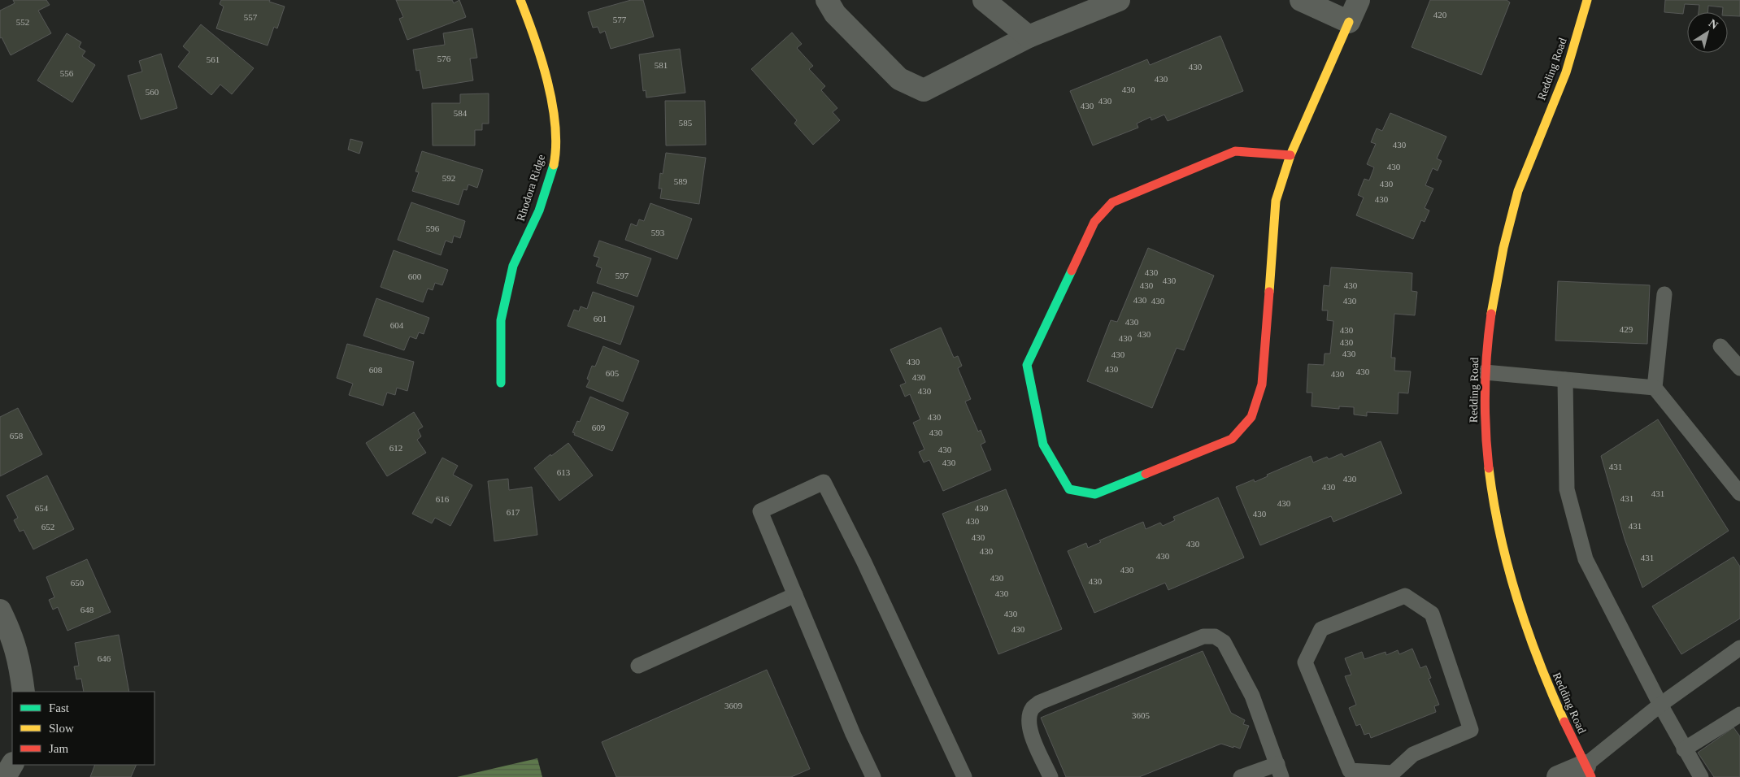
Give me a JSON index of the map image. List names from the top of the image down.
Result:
{
  "streets": {
    "street": ["Redding Road", "Rhodora Ridge"]
  },
  "house_numbers": [
    "420",
    "557",
    "577",
    "552",
    "576",
    "561",
    "581",
    "430",
    "556",
    "430",
    "430",
    "560",
    "430",
    "430",
    "584",
    "585",
    "430",
    "430",
    "592",
    "589",
    "430",
    "430",
    "596",
    "593",
    "430",
    "597",
    "600",
    "430",
    "430",
    "430",
    "430",
    "430",
    "430",
    "601",
    "430",
    "604",
    "429",
    "430",
    "430",
    "430",
    "430",
    "430",
    "430",
    "430",
    "430",
    "608",
    "430",
    "605",
    "430",
    "430",
    "430",
    "430",
    "609",
    "430",
    "658",
    "612",
    "430",
    "430",
    "431",
    "613",
    "430",
    "430",
    "431",
    "431",
    "616",
    "430",
    "654",
    "430",
    "617",
    "430",
    "430",
    "431",
    "652",
    "430",
    "430",
    "430",
    "430",
    "431",
    "430",
    "430",
    "430",
    "650",
    "430",
    "648",
    "430",
    "430",
    "646",
    "3609",
    "3605"
  ],
  "legend": ["Fast", "Slow", "Jam"],
  "north": "top right"
}
